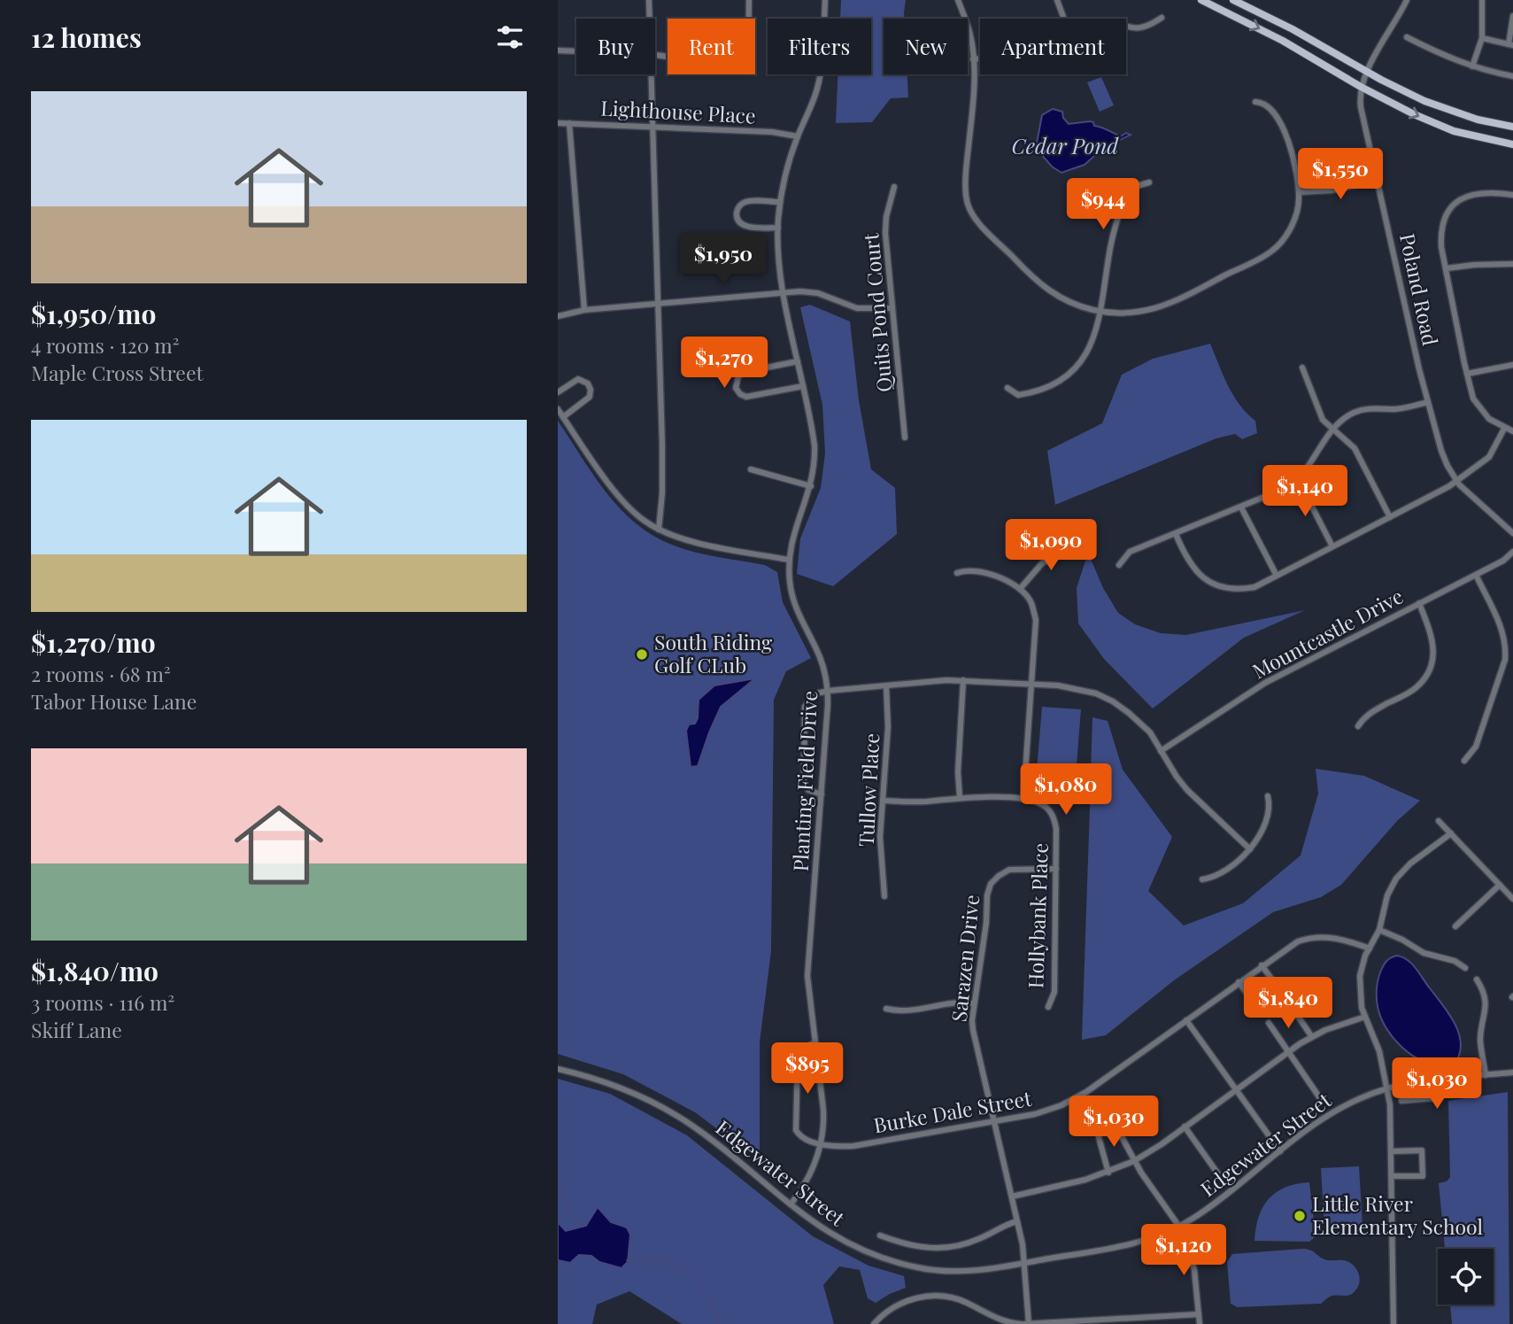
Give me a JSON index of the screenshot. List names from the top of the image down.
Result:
{
  "streets": {
    "street": [
      "Lighthouse Place",
      "Poland Road",
      "Quits Pond Court",
      "Mountcastle Drive",
      "Planting Field Drive",
      "Tullow Place",
      "Hollybank Place",
      "Sarazen Drive",
      "Burke Dale Street",
      "Edgewater Street"
    ]
  },
  "crossings": [
    ["Lighthouse Place", "Planting Field Drive"],
    ["Planting Field Drive", "Burke Dale Street"],
    ["Planting Field Drive", "Edgewater Street"],
    ["Tullow Place", "Hollybank Place"],
    ["Hollybank Place", "Sarazen Drive"],
    ["Sarazen Drive", "Burke Dale Street"],
    ["Sarazen Drive", "Edgewater Street"]
  ],
  "water": ["Cedar Pond"],
  "places": ["South Riding Golf CLub", "Little River Elementary School"],
  "page": {
    "heading": "12 homes",
    "chip": [
      "Buy",
      "Rent",
      "Filters",
      "New",
      "Apartment"
    ],
    "list": [
      {
        "name": "$1,950/mo",
        "note": "4 rooms · 120 m² · Maple Cross Street"
      },
      {
        "name": "$1,270/mo",
        "note": "2 rooms · 68 m² · Tabor House Lane"
      },
      {
        "name": "$1,840/mo",
        "note": "3 rooms · 116 m² · Skiff Lane"
      }
    ],
    "price": [
      "$1,550",
      "$944",
      "$1,950",
      "$1,270",
      "$1,140",
      "$1,090",
      "$1,080",
      "$1,840",
      "$895",
      "$1,030",
      "$1,030",
      "$1,120"
    ]
  }
}
